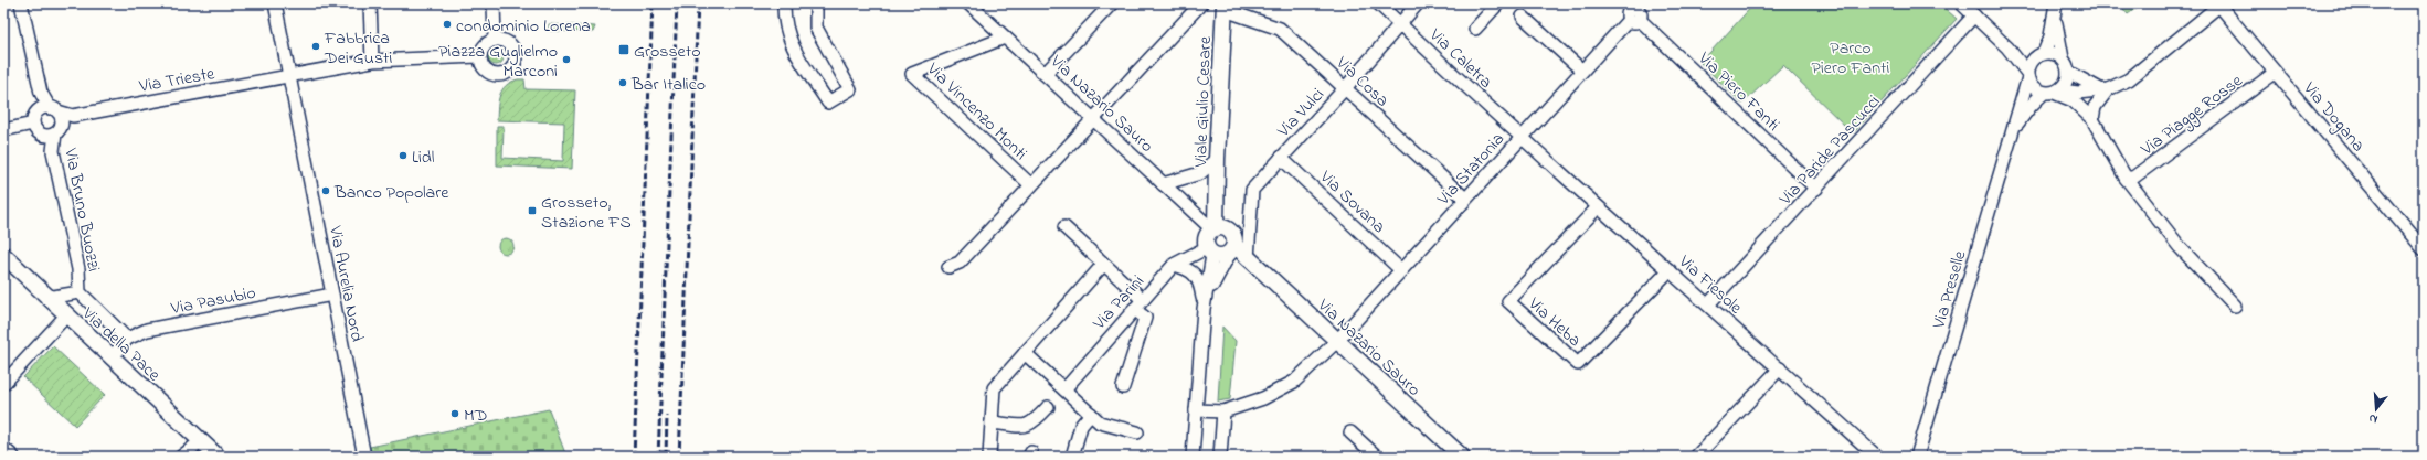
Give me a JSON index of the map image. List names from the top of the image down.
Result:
{
  "streets": {
    "main road": ["Viale Giulio Cesare", "Via Nazario Sauro", "Via della Pace"],
    "street": [
      "Via Caletra",
      "Via Trieste",
      "Via Cosa",
      "Via Piero Fanti",
      "Via Vincenzo Monti",
      "Via Vulci",
      "Via Piagge Rosse",
      "Via Dogana",
      "Via Paride Pascucci",
      "Via Statonia",
      "Via Sovana",
      "Via Bruno Buozzi",
      "Via Aurelia Nord",
      "Via Fiesole",
      "Via Preselle",
      "Via Pasubio",
      "Via Parini",
      "Via Heba"
    ]
  },
  "crossings": [
    ["Via Caletra", "Via Vulci"],
    ["Via Caletra", "Via Statonia"],
    ["Via Caletra", "Via Fiesole"],
    ["Via Trieste", "Via Bruno Buozzi"],
    ["Via Trieste", "Via Aurelia Nord"],
    ["Via Cosa", "Viale Giulio Cesare"],
    ["Via Cosa", "Via Vulci"],
    ["Via Cosa", "Via Statonia"],
    ["Via Piero Fanti", "Via Paride Pascucci"],
    ["Via Piero Fanti", "Via Statonia"],
    ["Viale Giulio Cesare", "Via Nazario Sauro"],
    ["Viale Giulio Cesare", "Via Parini"],
    ["Via Nazario Sauro", "Via Vincenzo Monti"],
    ["Via Nazario Sauro", "Via Vulci"],
    ["Via Nazario Sauro", "Via Statonia"],
    ["Via Nazario Sauro", "Via Parini"],
    ["Via Vulci", "Via Sovana"],
    ["Via Piagge Rosse", "Via Dogana"],
    ["Via Paride Pascucci", "Via Fiesole"],
    ["Via Statonia", "Via Sovana"],
    ["Via Statonia", "Via Fiesole"],
    ["Via Bruno Buozzi", "Via Pasubio"],
    ["Via Bruno Buozzi", "Via della Pace"],
    ["Via Aurelia Nord", "Via Pasubio"],
    ["Via Fiesole", "Via Heba"],
    ["Via Pasubio", "Via della Pace"]
  ],
  "parks": ["Parco Piero Fanti"],
  "places": {
    "other": [
      "condominio Lorena",
      "Fabbrica Dei Gusti",
      "Piazza Guglielmo Marconi",
      "Bar Italico",
      "Lidl",
      "Banco Popolare",
      "MD"
    ],
    "transit": ["Grosseto", "Grosseto, Stazione FS"]
  },
  "north": "bottom"
}
